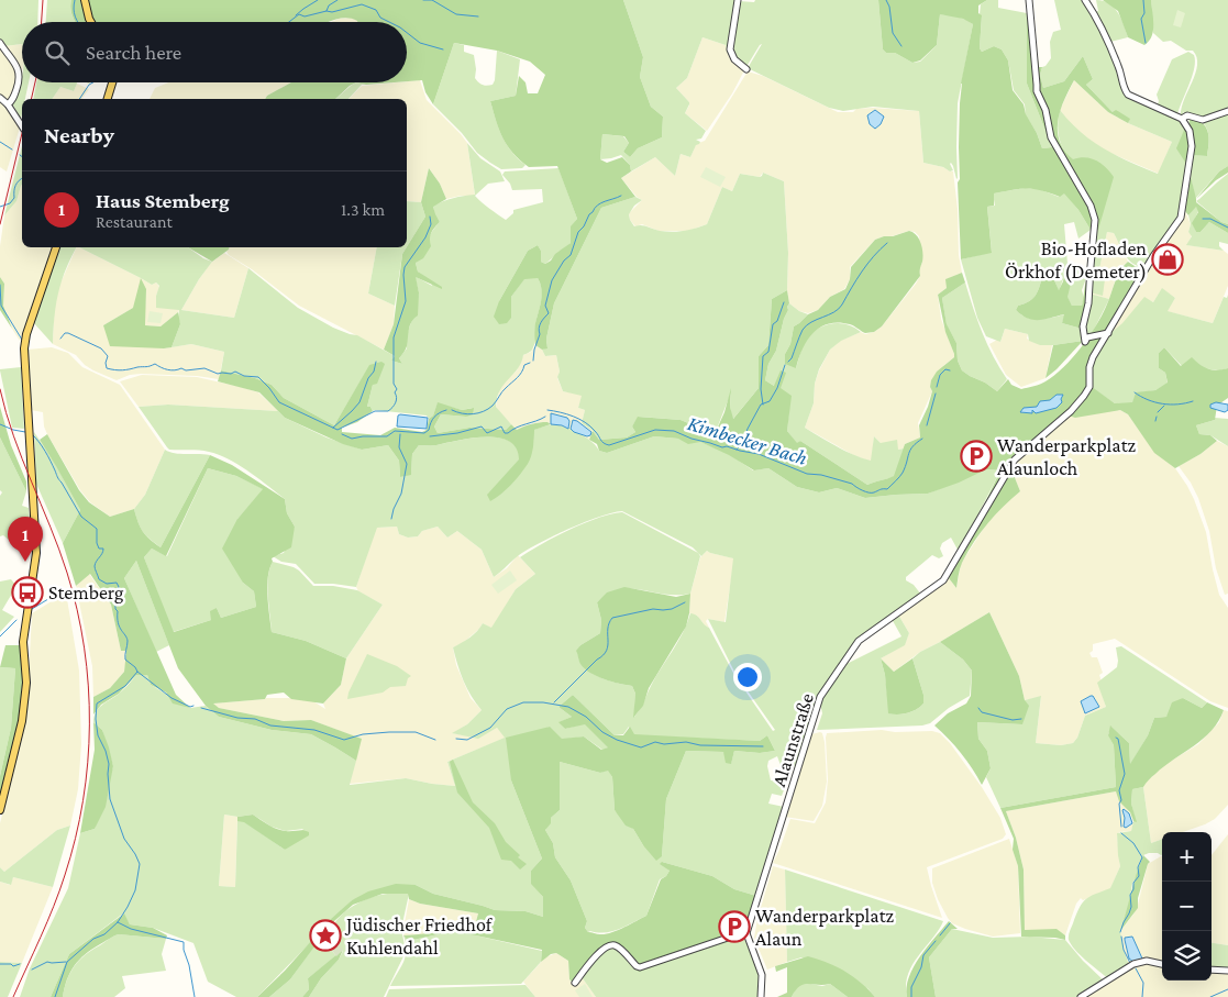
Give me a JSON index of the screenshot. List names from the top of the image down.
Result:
{
  "streets": {
    "street": ["Alaunstraße"]
  },
  "water": ["Kimbecker Bach"],
  "places": {
    "shop": ["Bio-Hofladen Örkhof (Demeter)"],
    "parking": ["Wanderparkplatz Alaunloch", "Wanderparkplatz Alaun"],
    "bus stop": ["Stemberg"],
    "place": ["Jüdischer Friedhof Kuhlendahl"]
  },
  "page": {
    "search": "Search here",
    "heading": "Nearby",
    "list": [
      {
        "mark": "1",
        "name": "Haus Stemberg",
        "note": "Restaurant",
        "value": "1.3 km"
      }
    ],
    "pins": "1",
    "map_buttons": ["+", "−"]
  }
}
